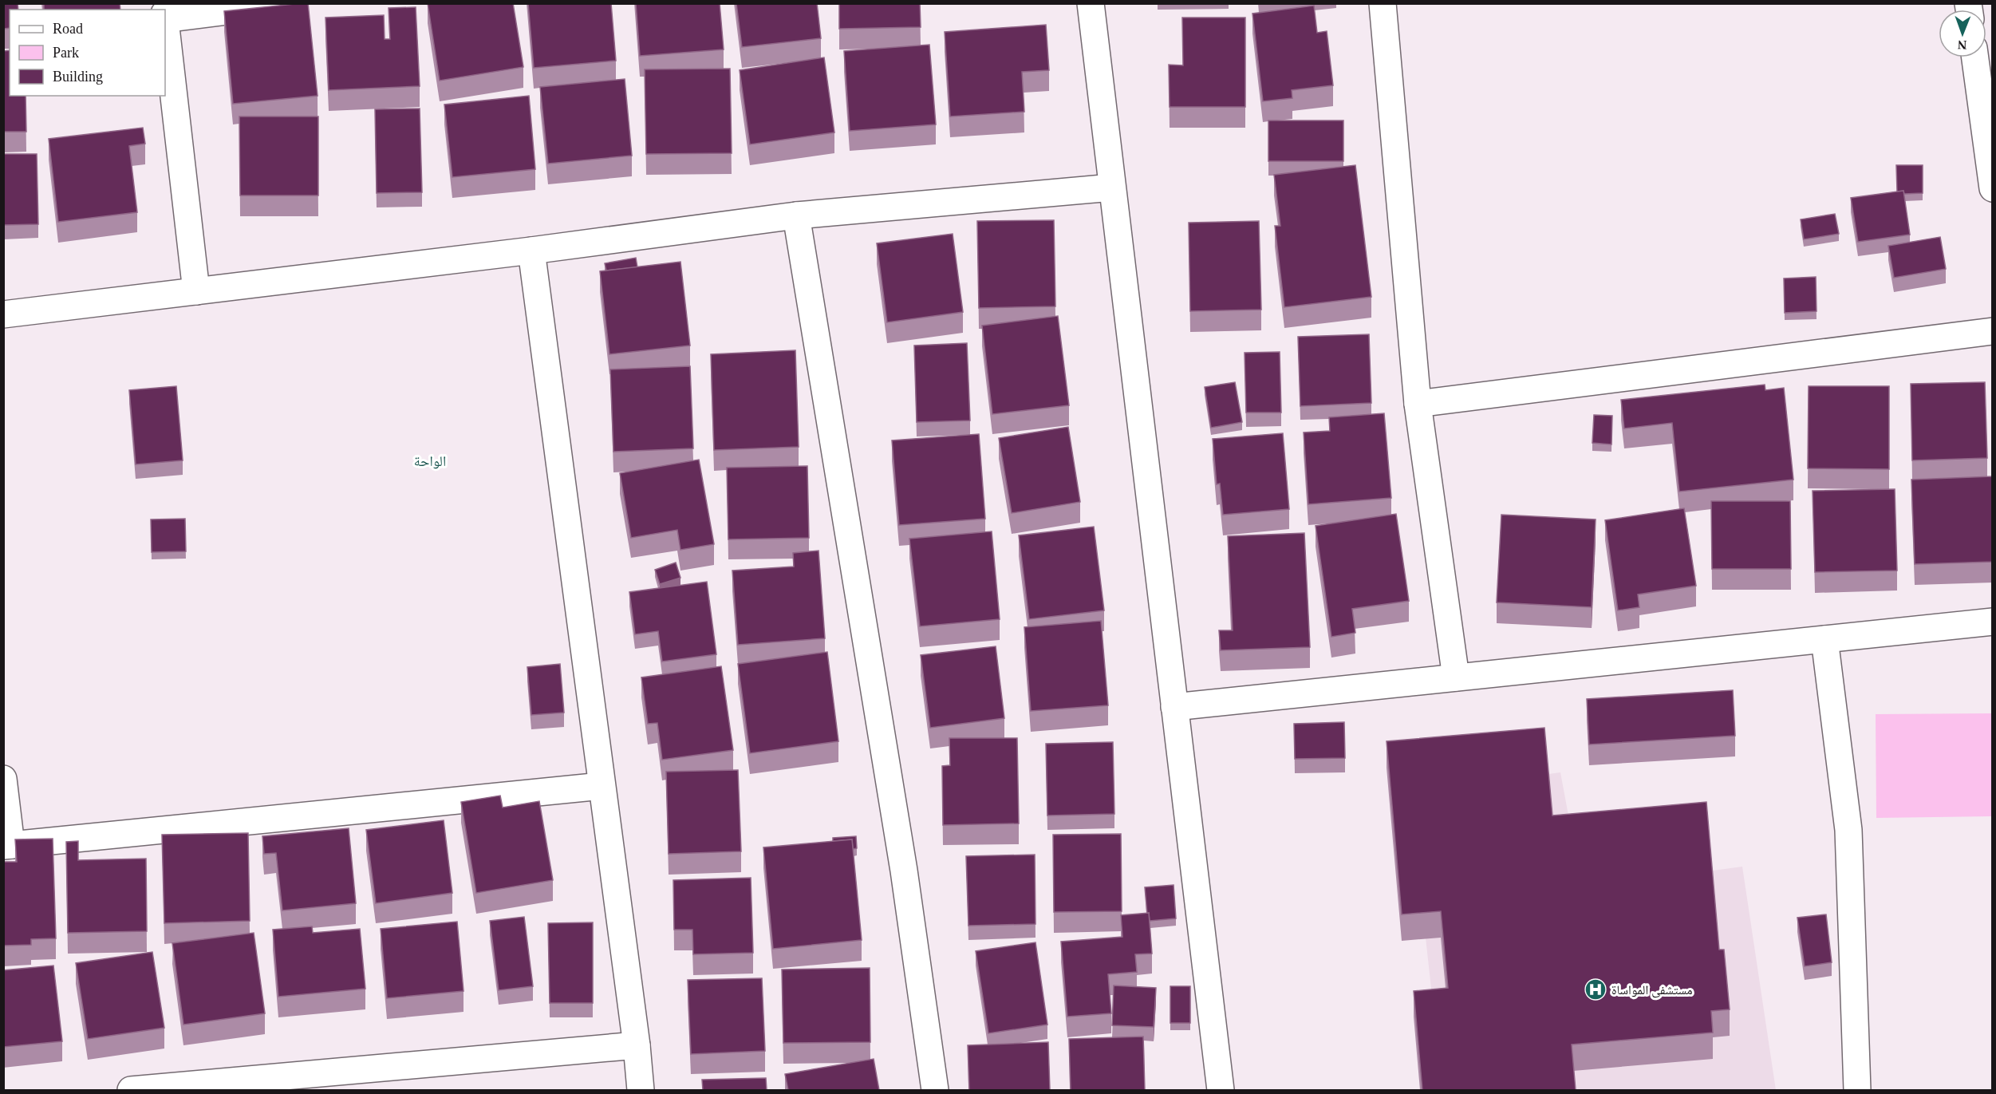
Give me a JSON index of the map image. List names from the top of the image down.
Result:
{
  "districts": ["الواحة"],
  "places": {
    "hospital": ["مستشفى المواساة"]
  },
  "legend": ["Road", "Park", "Building"],
  "north": "bottom"
}
